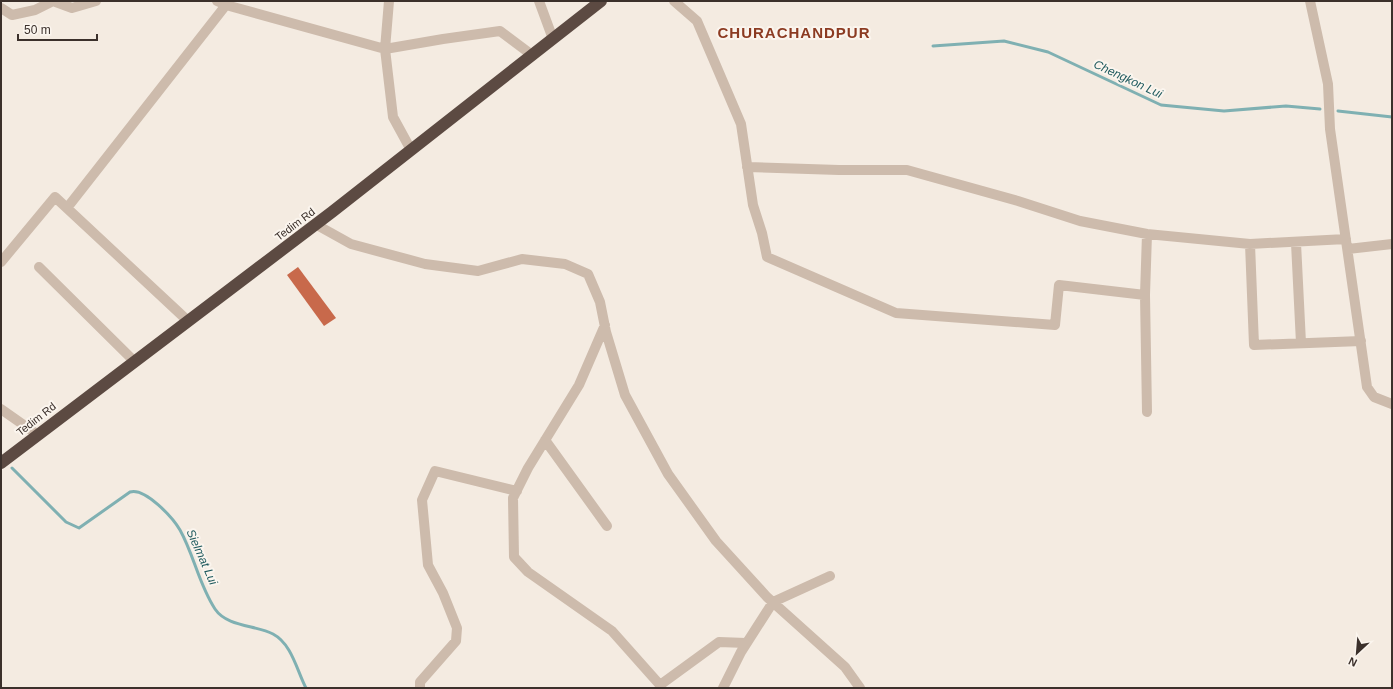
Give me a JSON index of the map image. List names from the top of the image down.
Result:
{
  "streets": {
    "highway": ["Tedim Rd"]
  },
  "districts": ["CHURACHANDPUR"],
  "water": ["Chengkon Lui", "Sielmat Lui"],
  "scale_bar": "50 m",
  "north": "bottom left"
}
